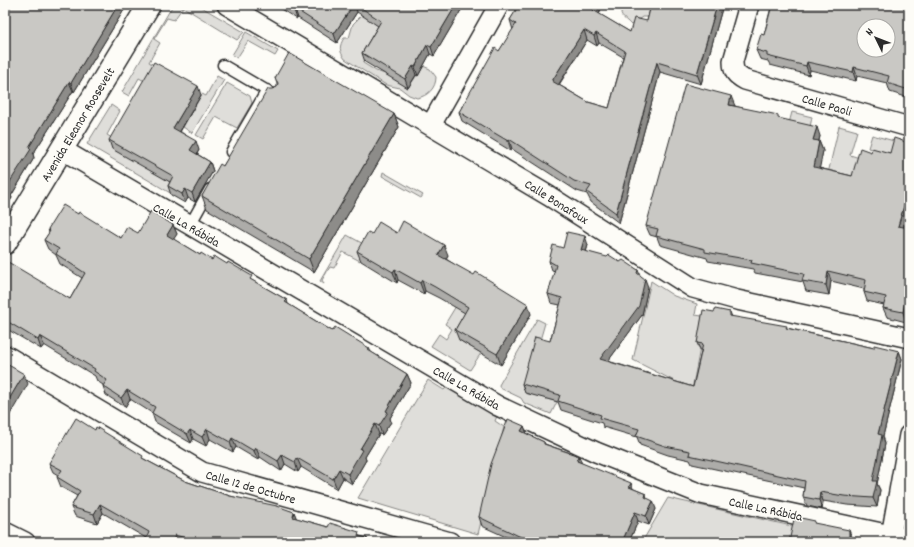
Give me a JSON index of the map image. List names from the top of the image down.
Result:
{
  "streets": {
    "street": [
      "Calle Paoli",
      "Avenida Eleanor Roosevelt",
      "Calle Bonafoux",
      "Calle La Rábida",
      "Calle 12 de Octubre"
    ]
  },
  "crossings": [
    ["Avenida Eleanor Roosevelt", "Calle La Rábida"]
  ],
  "north": "top left"
}
